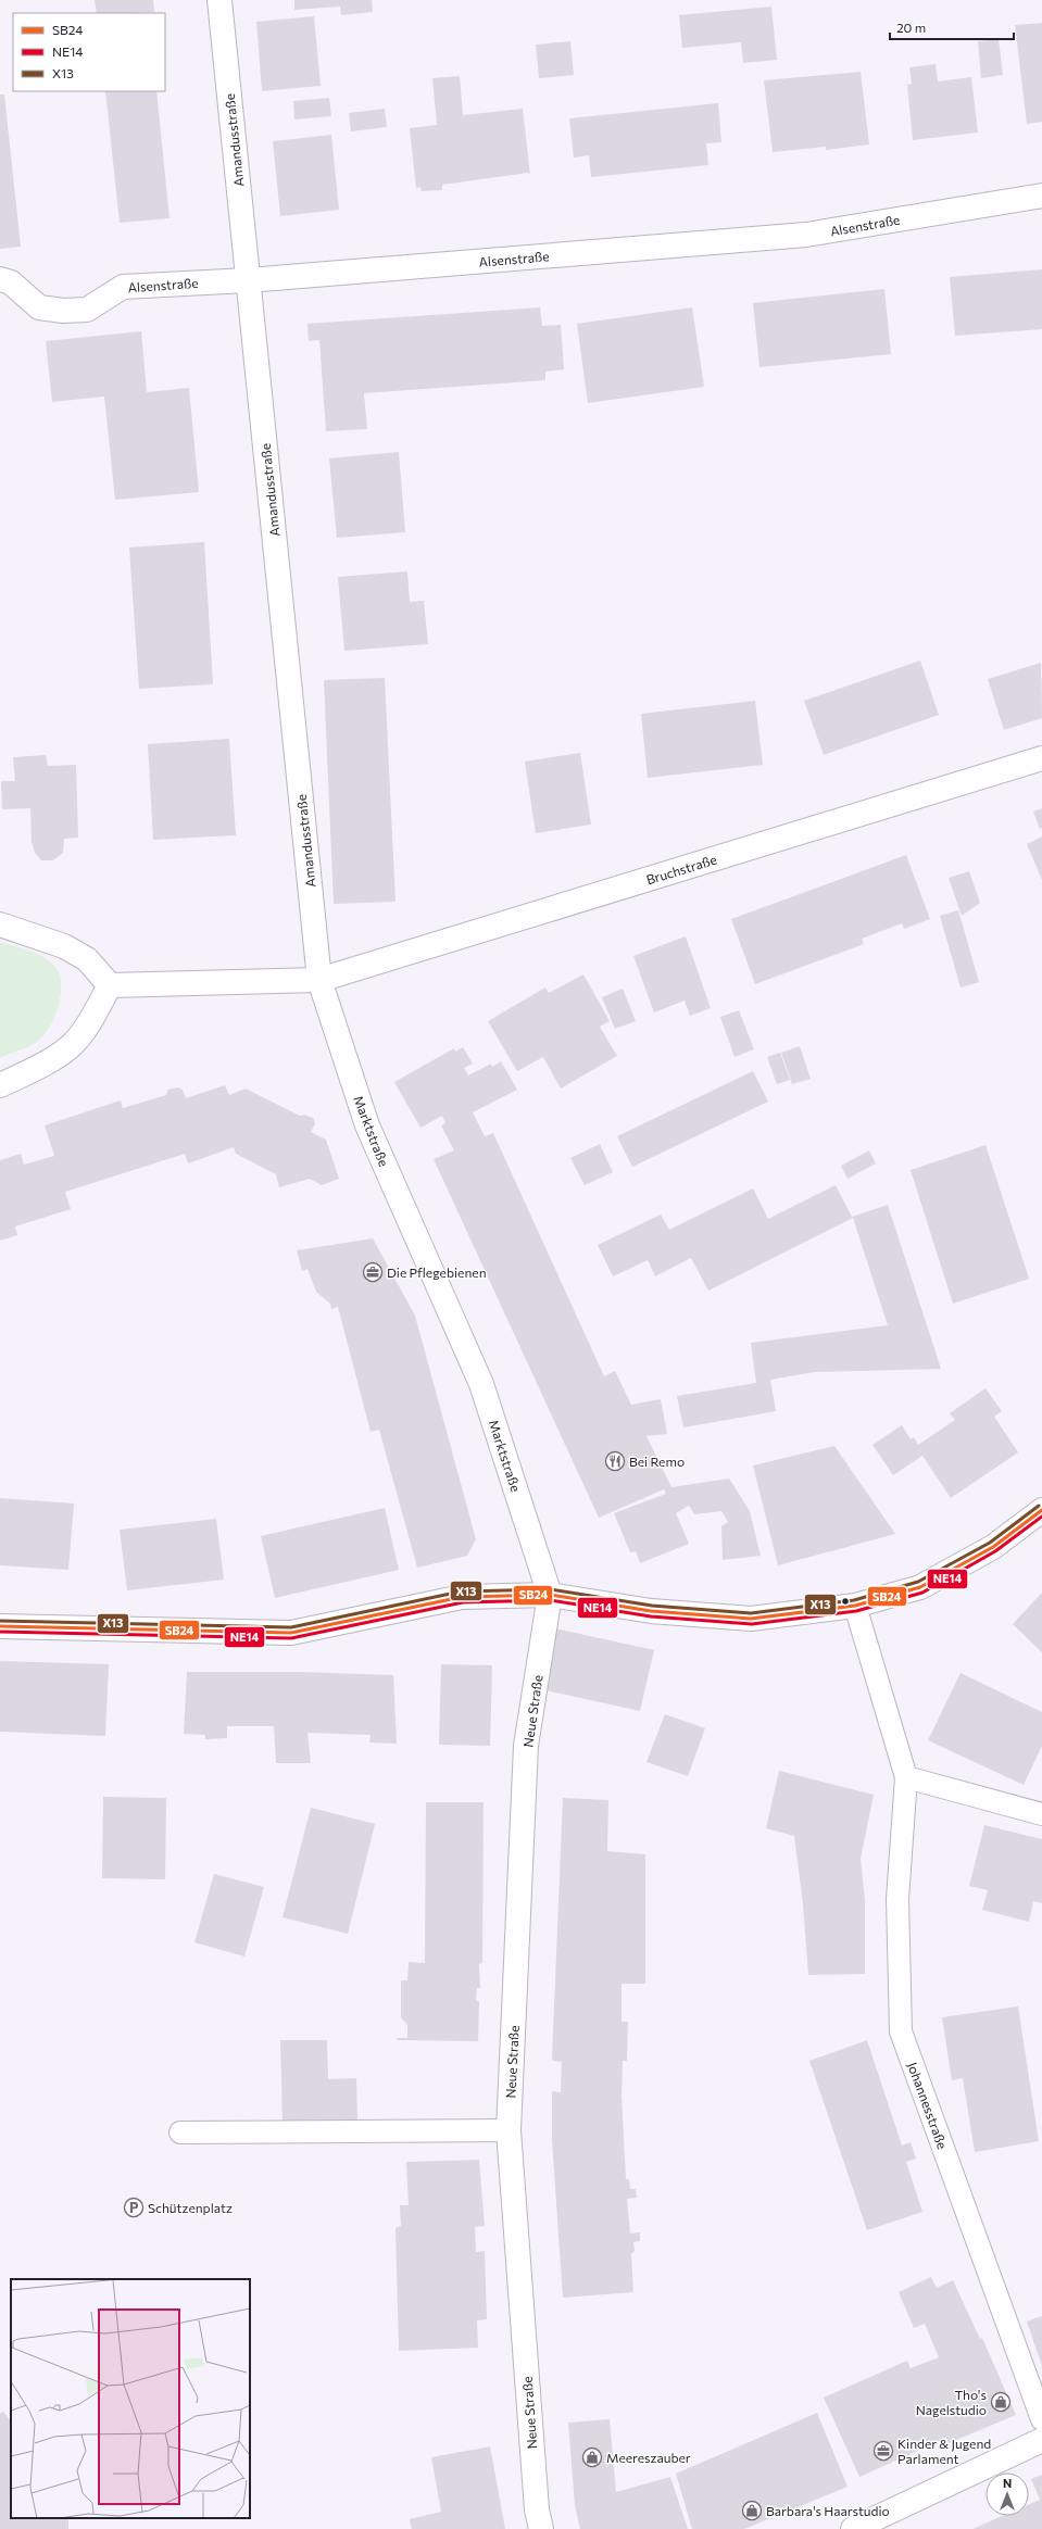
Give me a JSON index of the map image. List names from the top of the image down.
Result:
{
  "streets": {
    "street": [
      "Amandusstraße",
      "Alsenstraße",
      "Bruchstraße",
      "Marktstraße",
      "Neue Straße"
    ],
    "lane": ["Johannesstraße"]
  },
  "crossings": [
    ["Amandusstraße", "Alsenstraße"],
    ["Amandusstraße", "Bruchstraße"],
    ["Amandusstraße", "Marktstraße"],
    ["Bruchstraße", "Marktstraße"],
    ["Marktstraße", "Neue Straße"]
  ],
  "places": {
    "office": ["Die Pflegebienen", "Kinder & Jugend Parlament"],
    "restaurant": ["Bei Remo"],
    "parking": ["Schützenplatz"],
    "shop": ["Tho's Nagelstudio", "Meereszauber", "Barbara's Haarstudio"]
  },
  "lines": ["transit line X13", "transit line SB24", "transit line NE14"],
  "legend": ["SB24", "NE14", "X13"],
  "scale_bar": "20 m",
  "north": "top"
}
